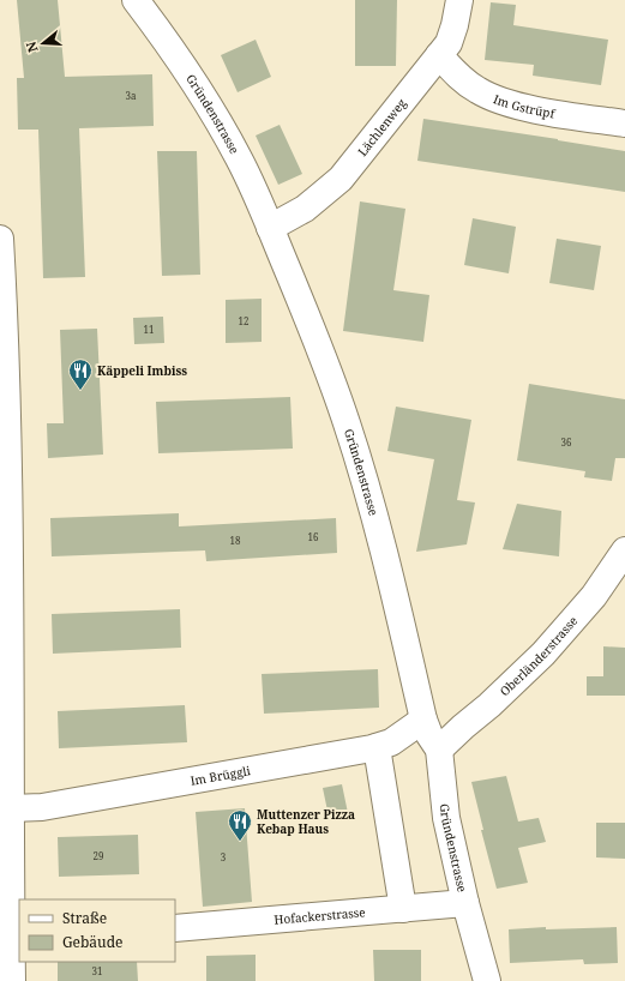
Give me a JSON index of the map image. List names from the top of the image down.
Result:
{
  "streets": {
    "street": [
      "Im Gstrüpf",
      "Gründenstrasse",
      "Lächlenweg",
      "Oberländerstrasse",
      "Im Brüggli",
      "Hofackerstrasse"
    ]
  },
  "crossings": [
    ["Im Gstrüpf", "Lächlenweg"],
    ["Gründenstrasse", "Lächlenweg"],
    ["Gründenstrasse", "Oberländerstrasse"],
    ["Gründenstrasse", "Im Brüggli"],
    ["Gründenstrasse", "Hofackerstrasse"]
  ],
  "places": {
    "restaurant": ["Käppeli Imbiss", "Muttenzer Pizza Kebap Haus"]
  },
  "house_numbers": [
    "3a",
    "12",
    "11",
    "36",
    "16",
    "18",
    "29",
    "3",
    "31"
  ],
  "legend": ["Straße", "Gebäude"],
  "north": "left"
}
